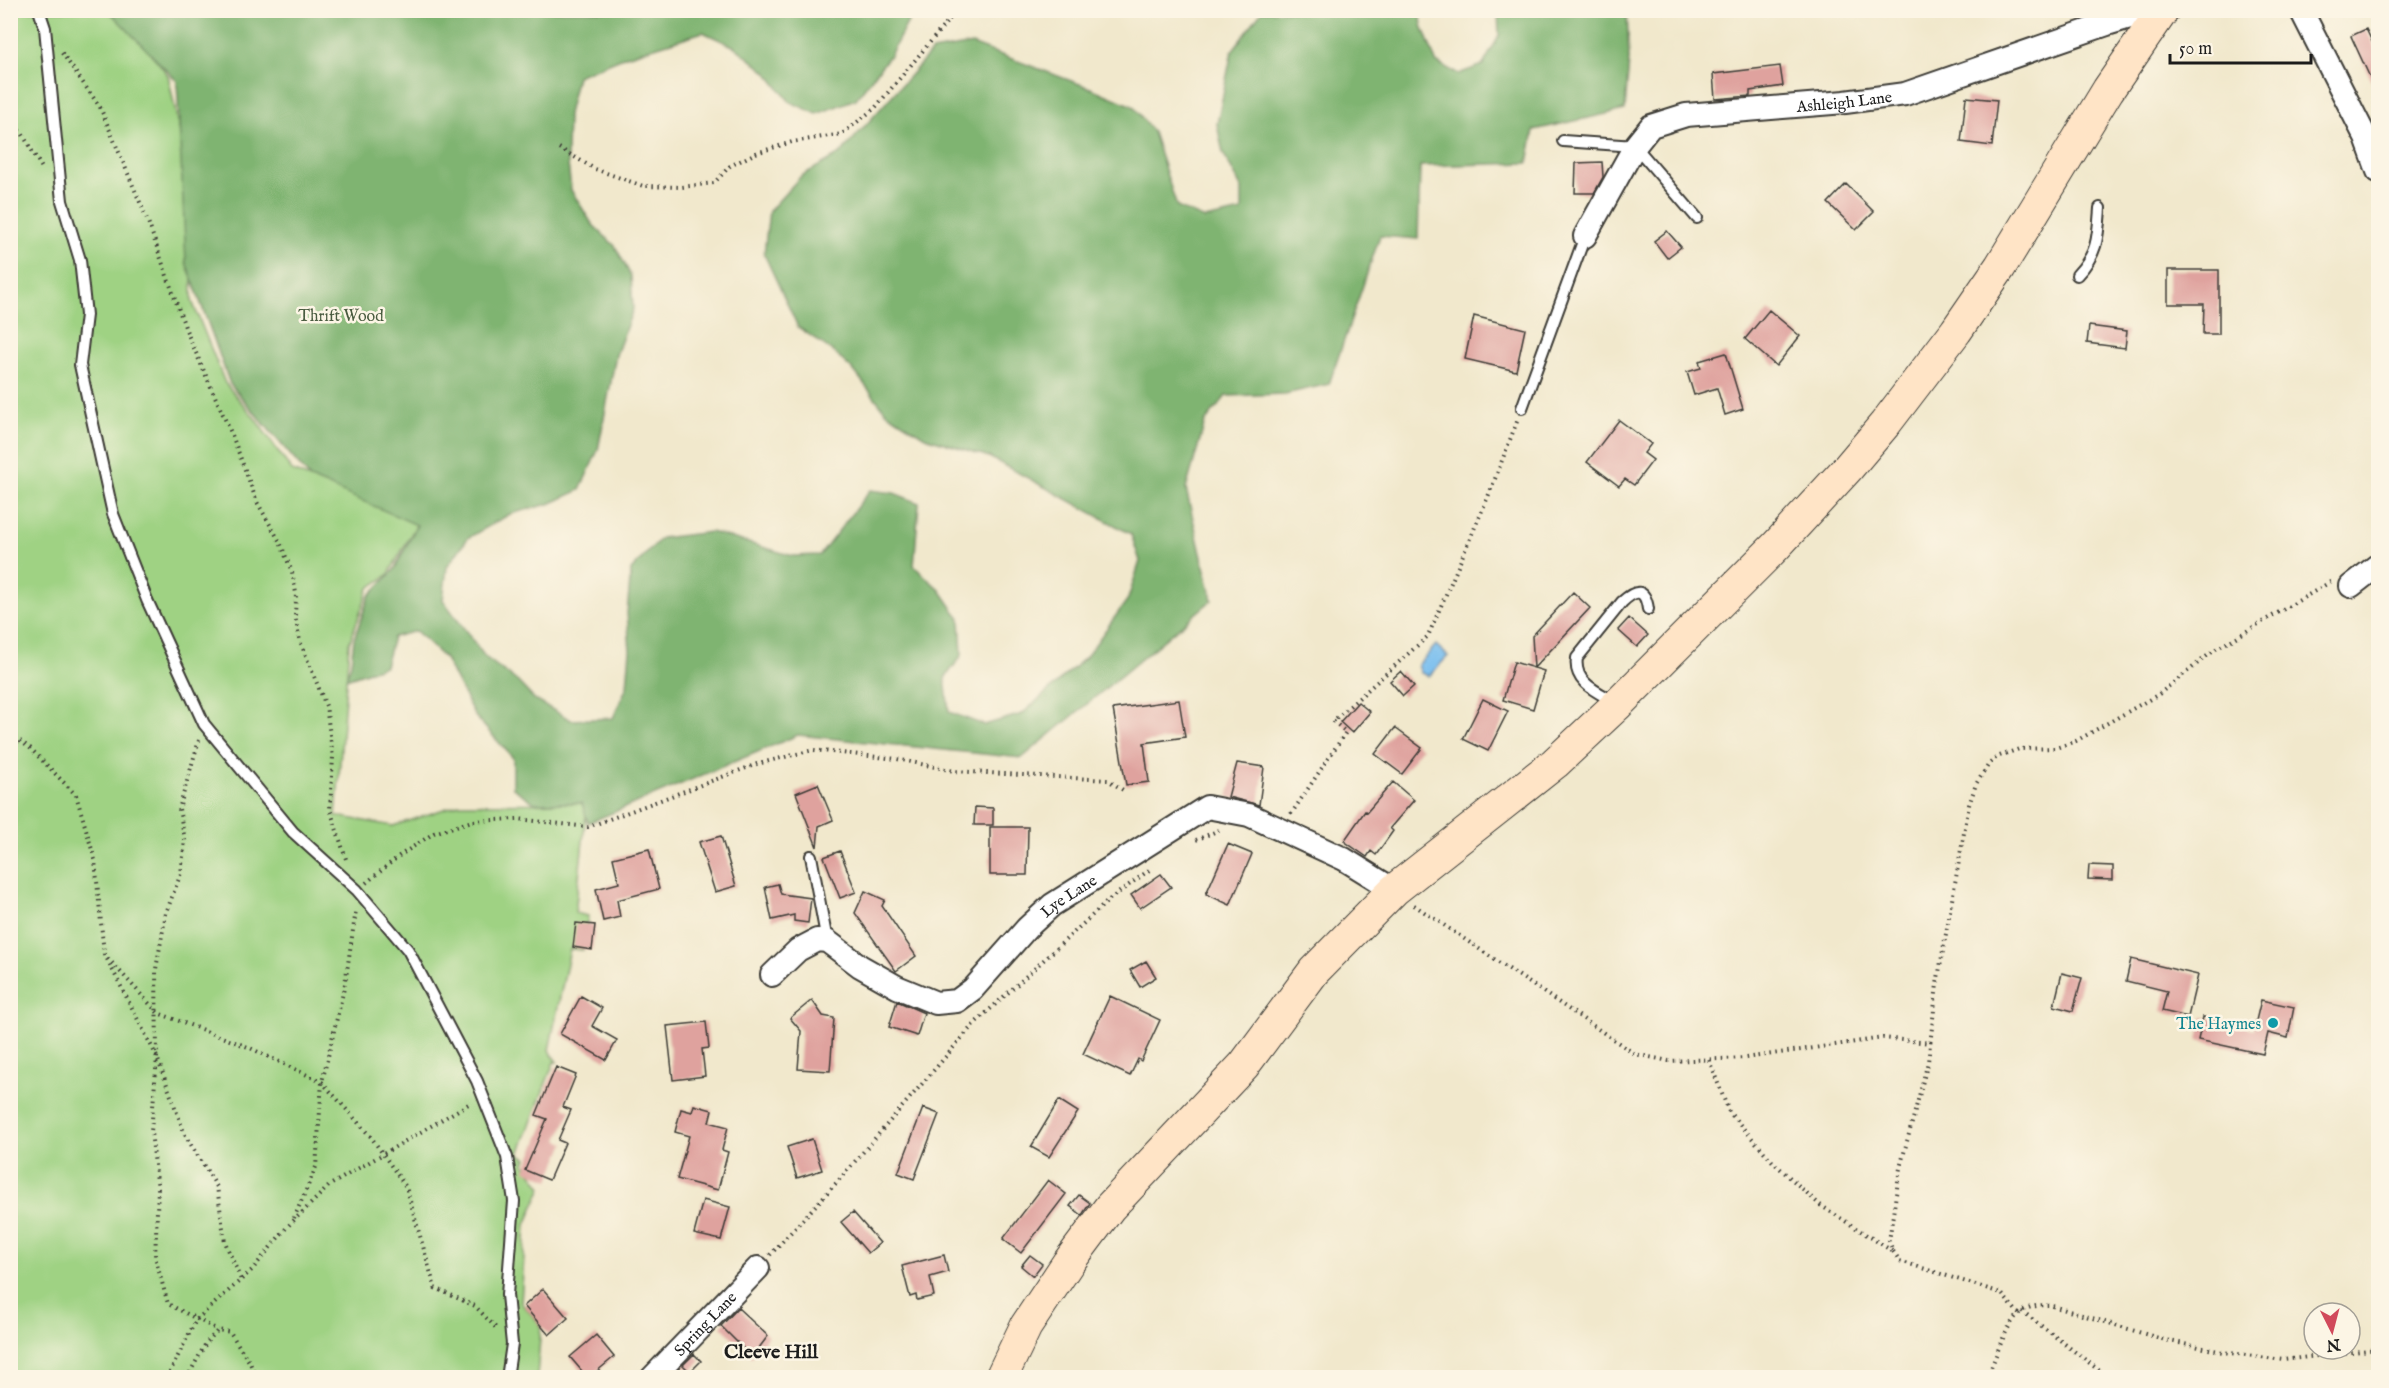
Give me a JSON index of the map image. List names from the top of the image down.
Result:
{
  "streets": {
    "street": ["Ashleigh Lane", "Lye Lane", "Spring Lane"]
  },
  "districts": ["Cleeve Hill"],
  "parks": ["Thrift Wood"],
  "places": ["The Haymes"],
  "scale_bar": "50 m",
  "north": "bottom"
}
